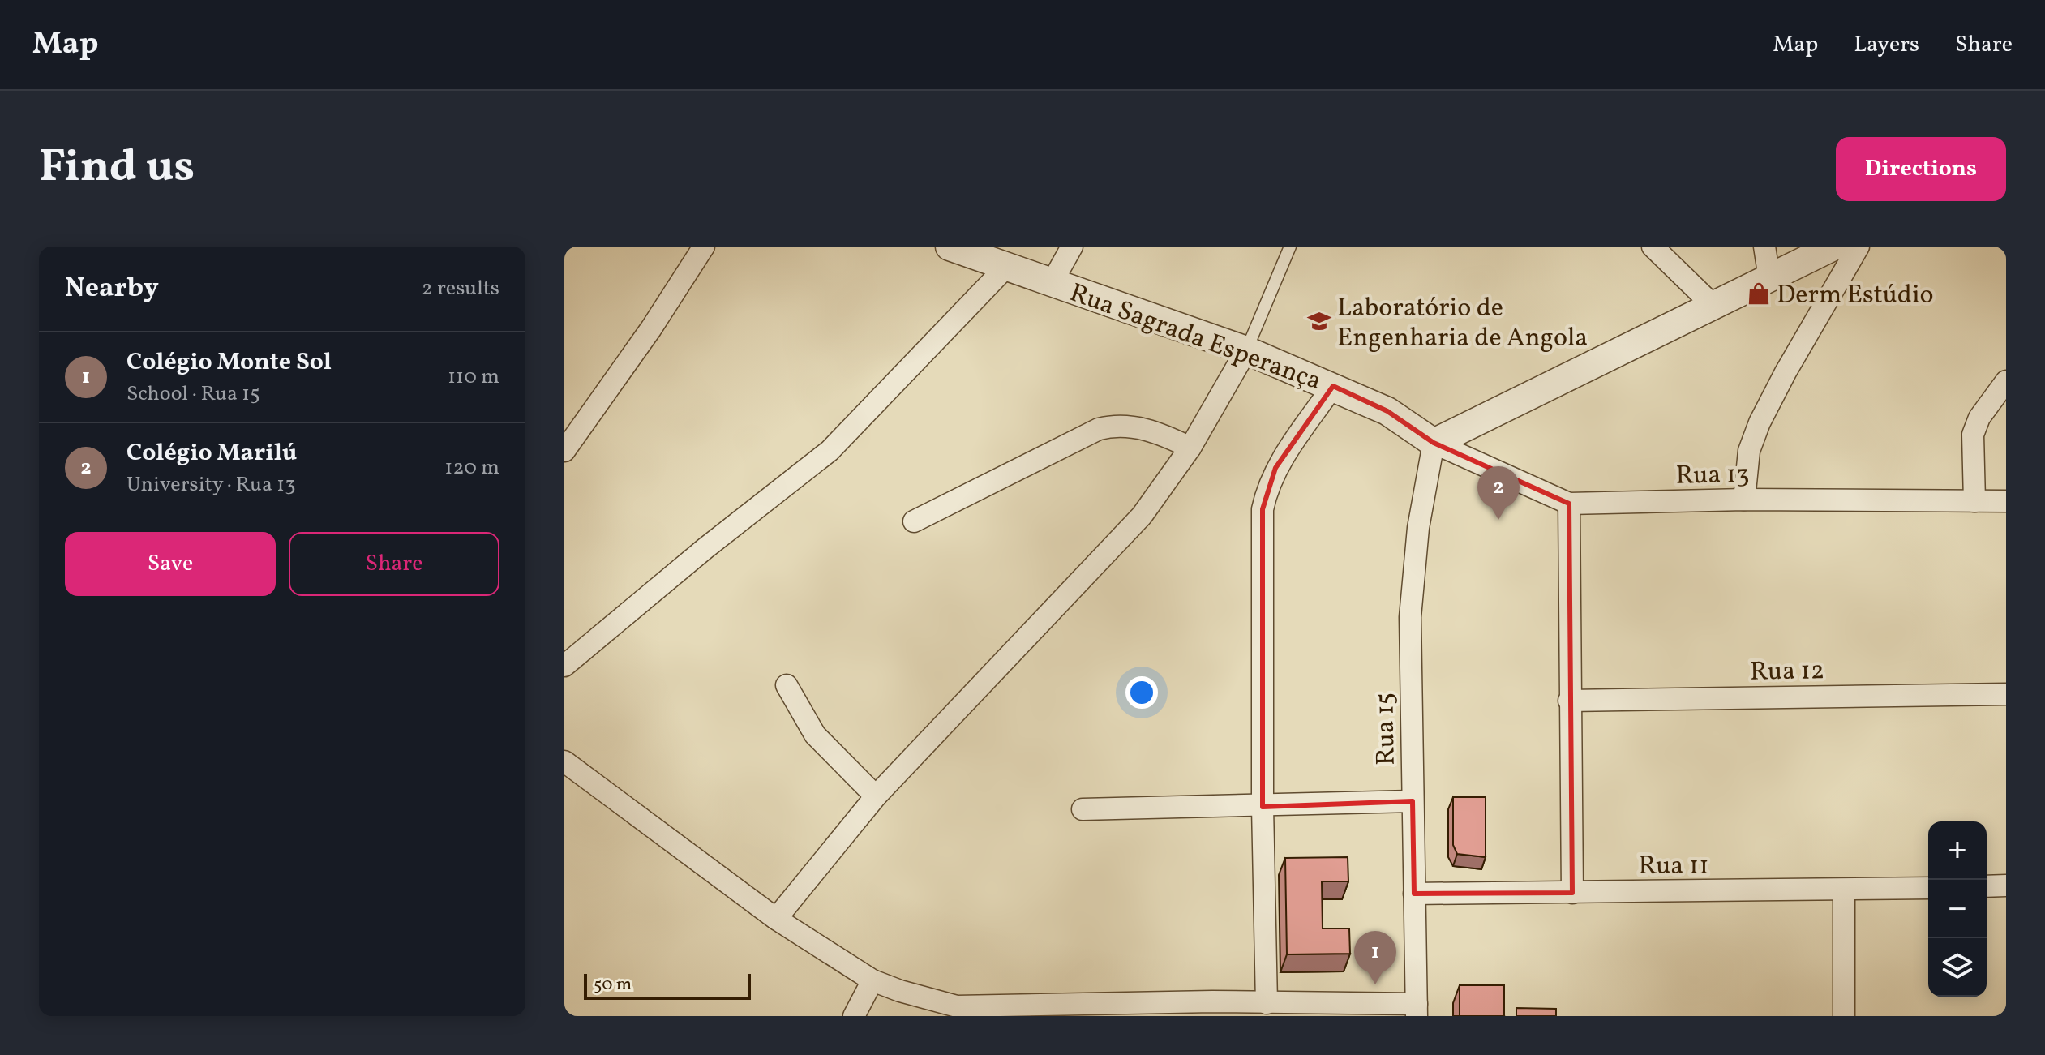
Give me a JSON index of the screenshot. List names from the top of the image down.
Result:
{
  "streets": {
    "street": [
      "Rua Sagrada Esperança",
      "Rua 13",
      "Rua 12",
      "Rua 15",
      "Rua 11"
    ]
  },
  "crossings": [
    ["Rua Sagrada Esperança", "Rua 13"],
    ["Rua Sagrada Esperança", "Rua 15"],
    ["Rua 13", "Rua 15"],
    ["Rua 15", "Rua 11"]
  ],
  "places": {
    "shop": ["Derm Estúdio"],
    "school or university": ["Laboratório de Engenharia de Angola"]
  },
  "scale_bar": "50 m",
  "page": {
    "header": "Map",
    "nav": ["Map", "Layers", "Share"],
    "title": "Find us",
    "buttons": [
      "Directions",
      ["Save", "Share"]
    ],
    "heading": ["Nearby", "2 results"],
    "list": [
      {
        "mark": "1",
        "name": "Colégio Monte Sol",
        "note": "School · Rua 15",
        "value": "110 m"
      },
      {
        "mark": "2",
        "name": "Colégio Marilú",
        "note": "University · Rua 13",
        "value": "120 m"
      }
    ],
    "pins": ["2", "1"],
    "map_buttons": ["+", "−"],
    "scale": "50 m"
  }
}
